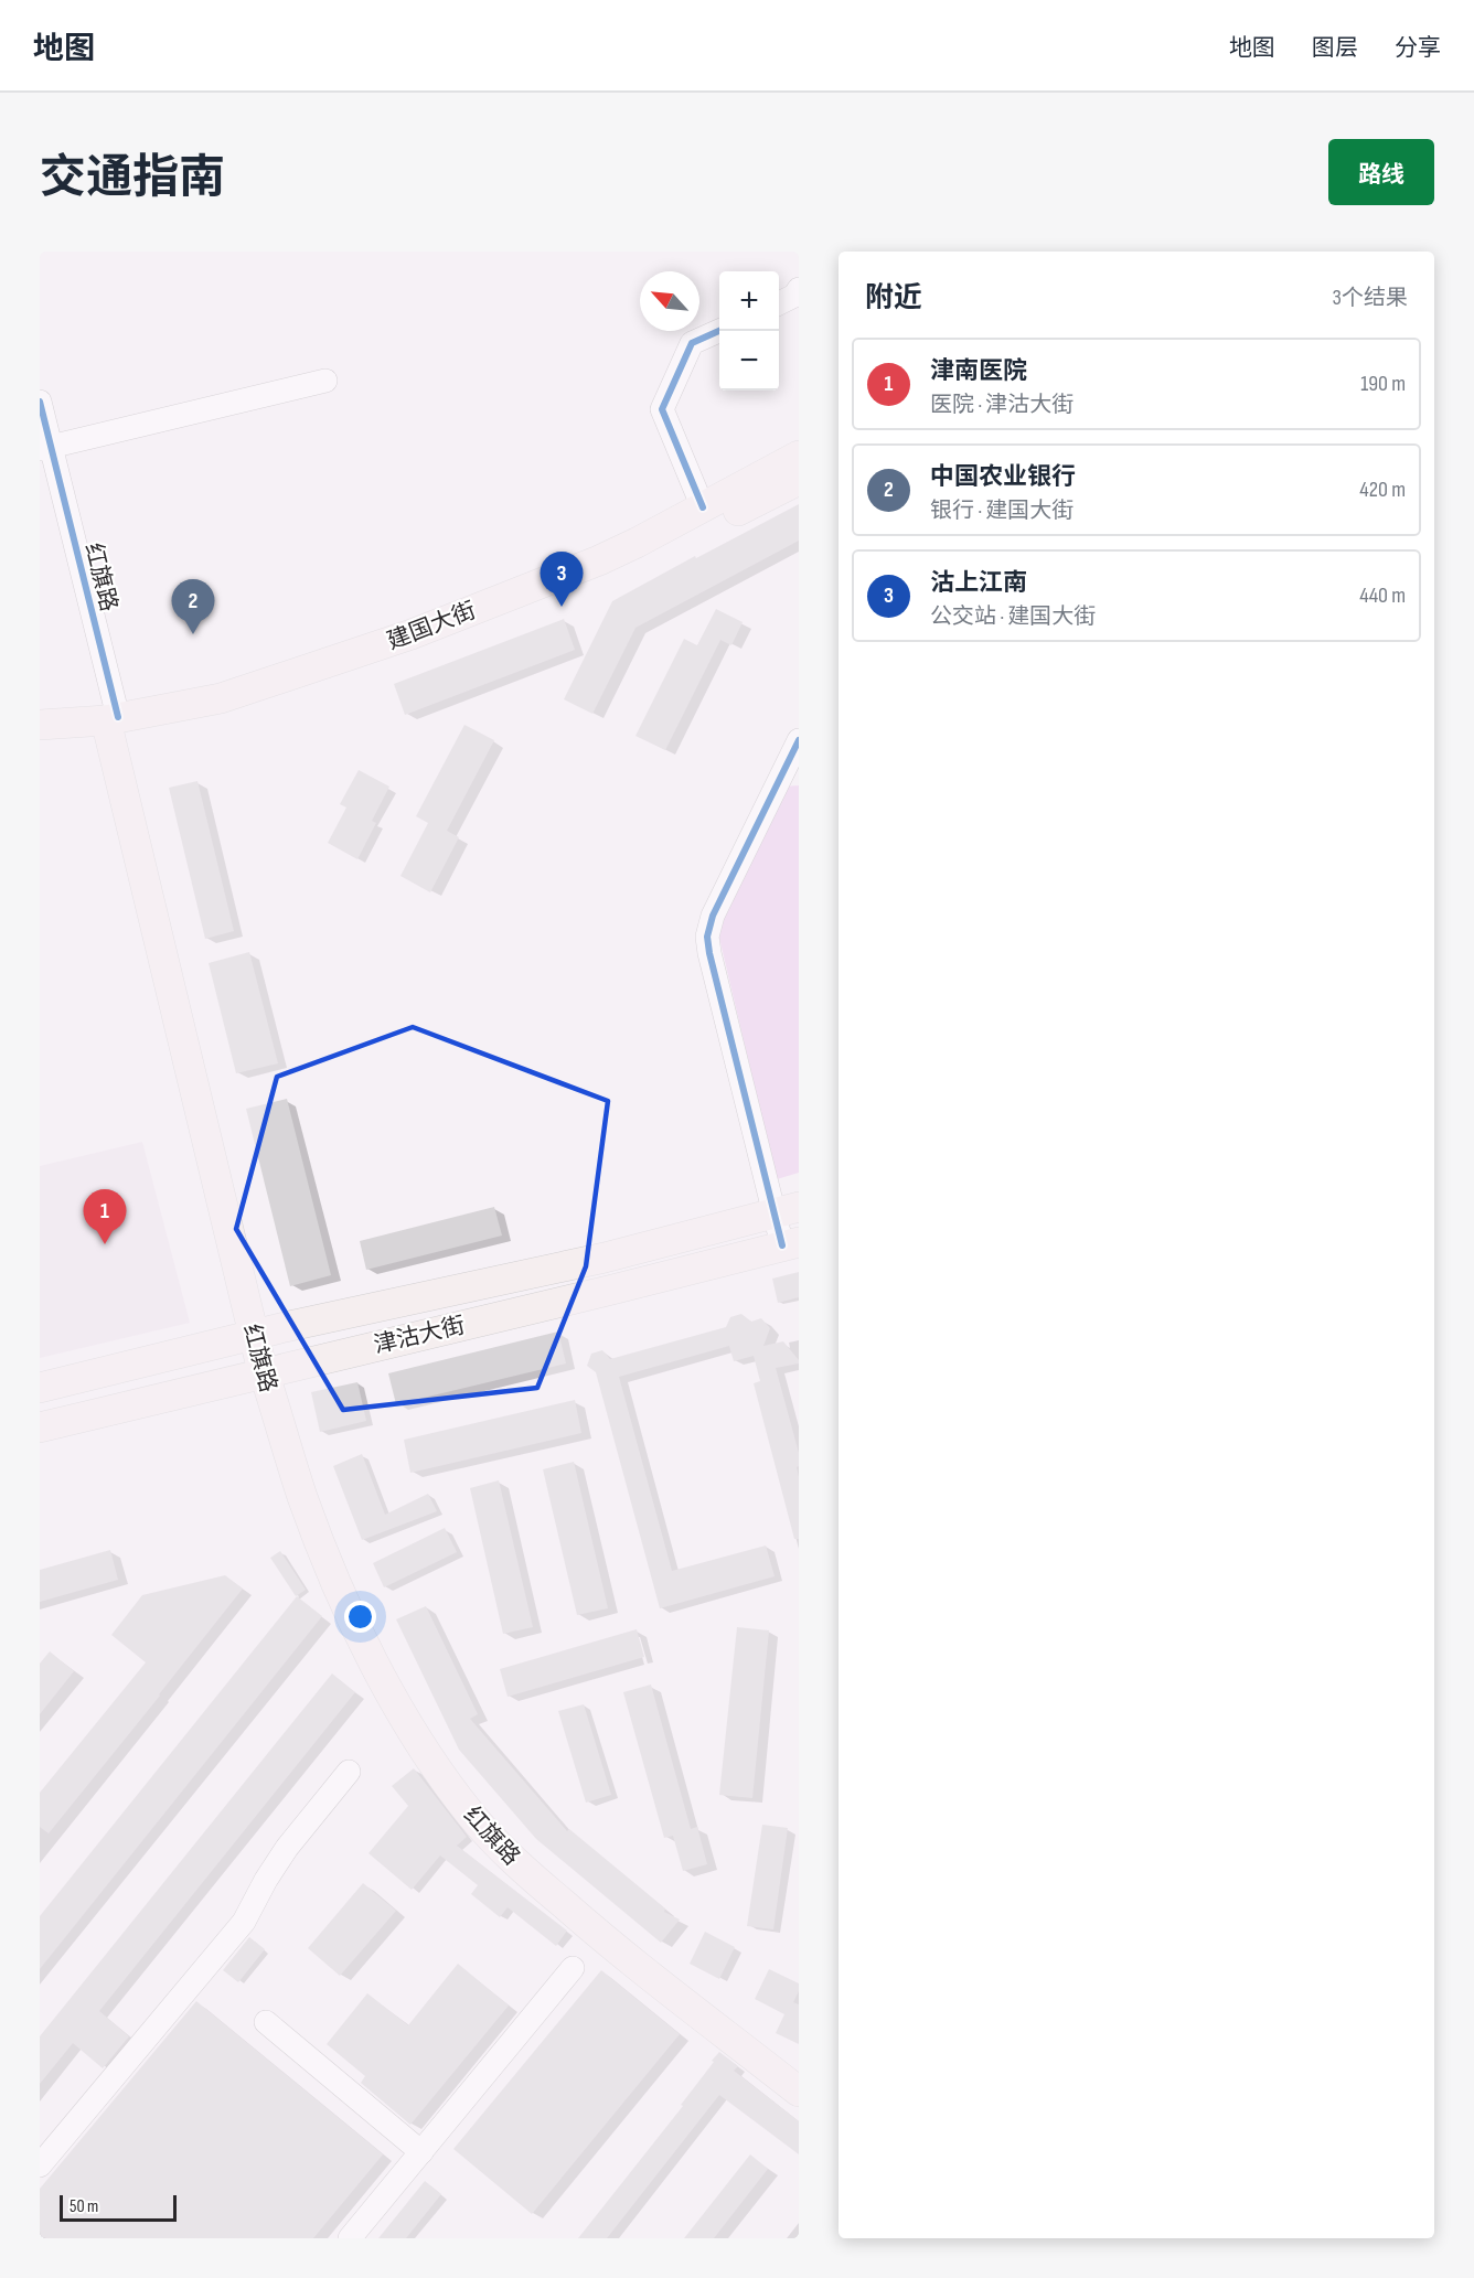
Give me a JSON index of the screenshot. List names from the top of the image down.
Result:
{
  "streets": {
    "main road": ["红旗路", "建国大街", "津沽大街"]
  },
  "crossings": [
    ["红旗路", "建国大街"],
    ["红旗路", "津沽大街"]
  ],
  "scale_bar": "50 m",
  "north": "top left",
  "page": {
    "header": "地图",
    "nav": ["地图", "图层", "分享"],
    "title": "交通指南",
    "buttons": "路线",
    "heading": ["附近", "3个结果"],
    "map_buttons": ["+", "−"],
    "list": [
      {
        "mark": "1",
        "name": "津南医院",
        "note": "医院 · 津沽大街",
        "value": "190 m"
      },
      {
        "mark": "2",
        "name": "中国农业银行",
        "note": "银行 · 建国大街",
        "value": "420 m"
      },
      {
        "mark": "3",
        "name": "沽上江南",
        "note": "公交站 · 建国大街",
        "value": "440 m"
      }
    ],
    "pins": ["3", "2", "1"],
    "scale": "50 m"
  }
}
